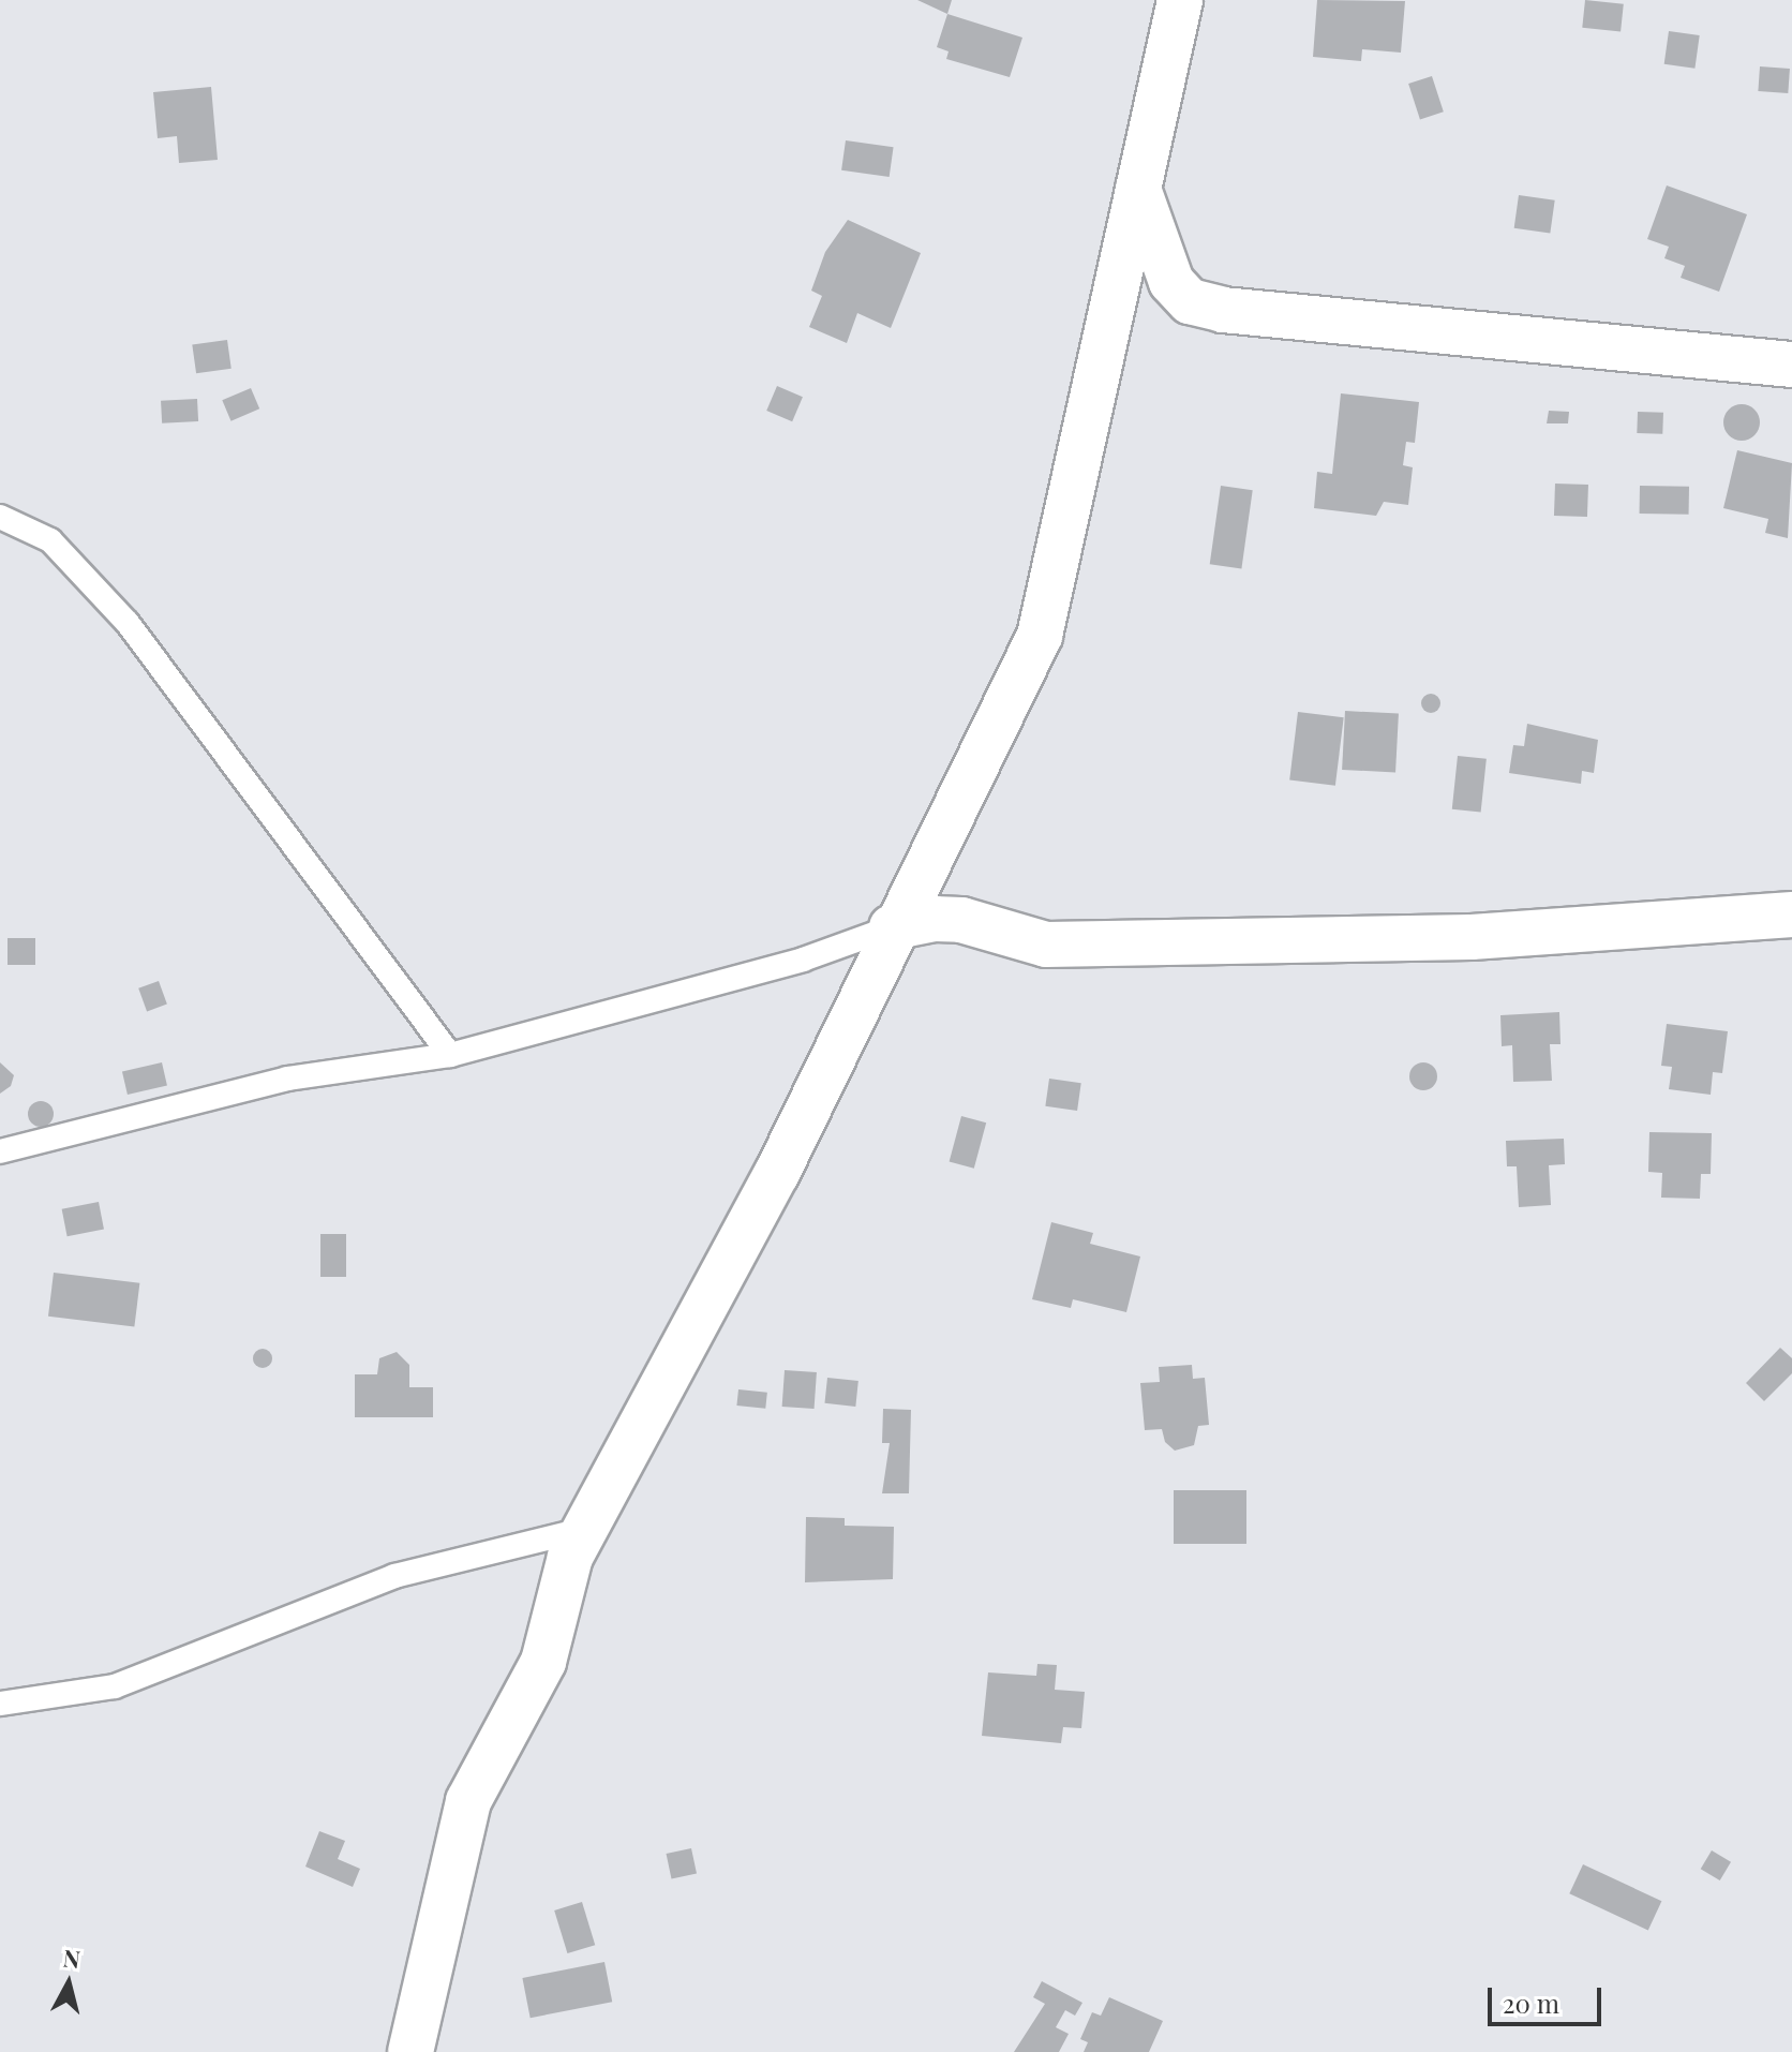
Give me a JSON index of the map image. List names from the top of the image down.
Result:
{
  "scale_bar": "20 m",
  "north": "top"
}
